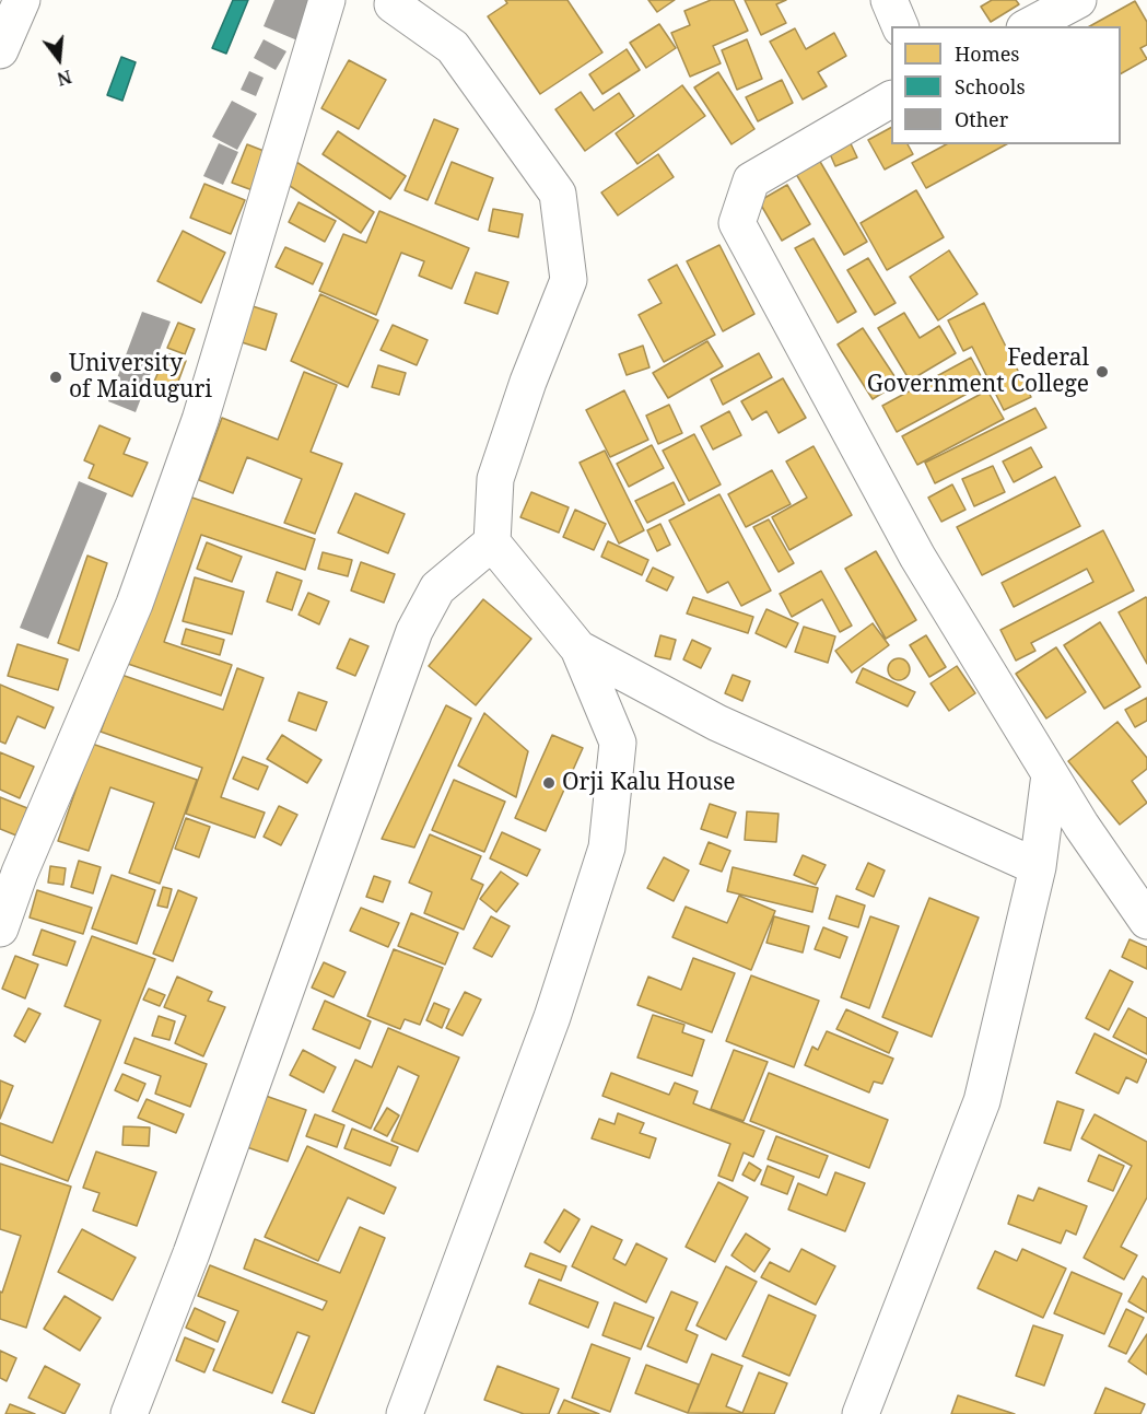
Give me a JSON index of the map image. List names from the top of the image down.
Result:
{
  "places": ["Federal Government College", "University of Maiduguri", "Orji Kalu House"],
  "legend": ["Homes", "Schools", "Other"],
  "north": "bottom"
}
